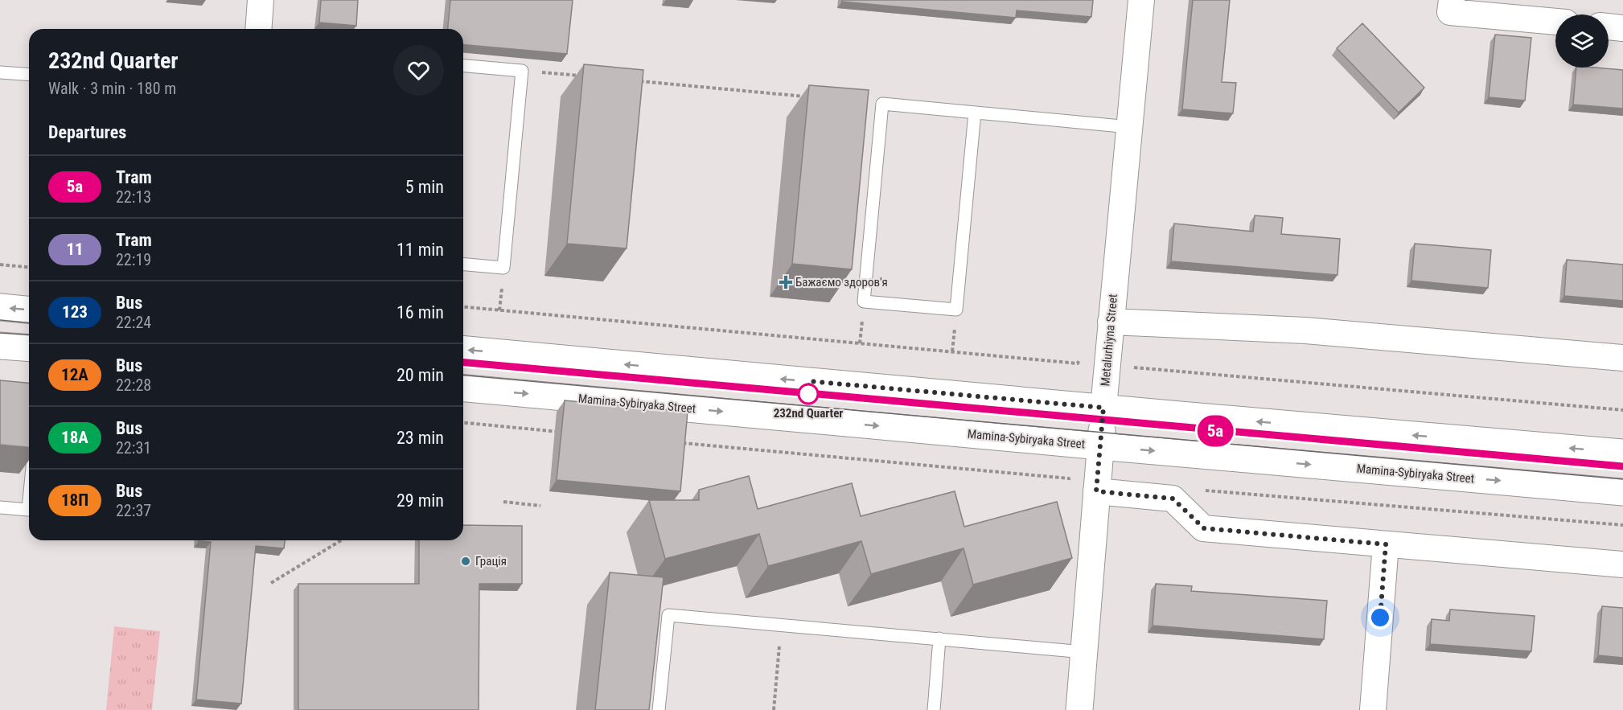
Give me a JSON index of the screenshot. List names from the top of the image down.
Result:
{
  "streets": {
    "main road": ["Metalurhiyna Street", "Mamina-Sybiryaka Street"]
  },
  "crossings": [
    ["Metalurhiyna Street", "Mamina-Sybiryaka Street"]
  ],
  "places": {
    "health": ["Бажаємо здоров'я"],
    "other": ["232nd Quarter", "Грація"]
  },
  "lines": ["tram line 5а"],
  "page": {
    "on_map": "5а",
    "heading": [
      ["232nd Quarter", "Walk · 3 min · 180 m"],
      "Departures"
    ],
    "list": [
      {
        "mark": "5а",
        "name": "Tram",
        "note": "22:13",
        "value": "5 min"
      },
      {
        "mark": "11",
        "name": "Tram",
        "note": "22:19",
        "value": "11 min"
      },
      {
        "mark": "123",
        "name": "Bus",
        "note": "22:24",
        "value": "16 min"
      },
      {
        "mark": "12А",
        "name": "Bus",
        "note": "22:28",
        "value": "20 min"
      },
      {
        "mark": "18А",
        "name": "Bus",
        "note": "22:31",
        "value": "23 min"
      },
      {
        "mark": "18П",
        "name": "Bus",
        "note": "22:37",
        "value": "29 min"
      }
    ]
  }
}
